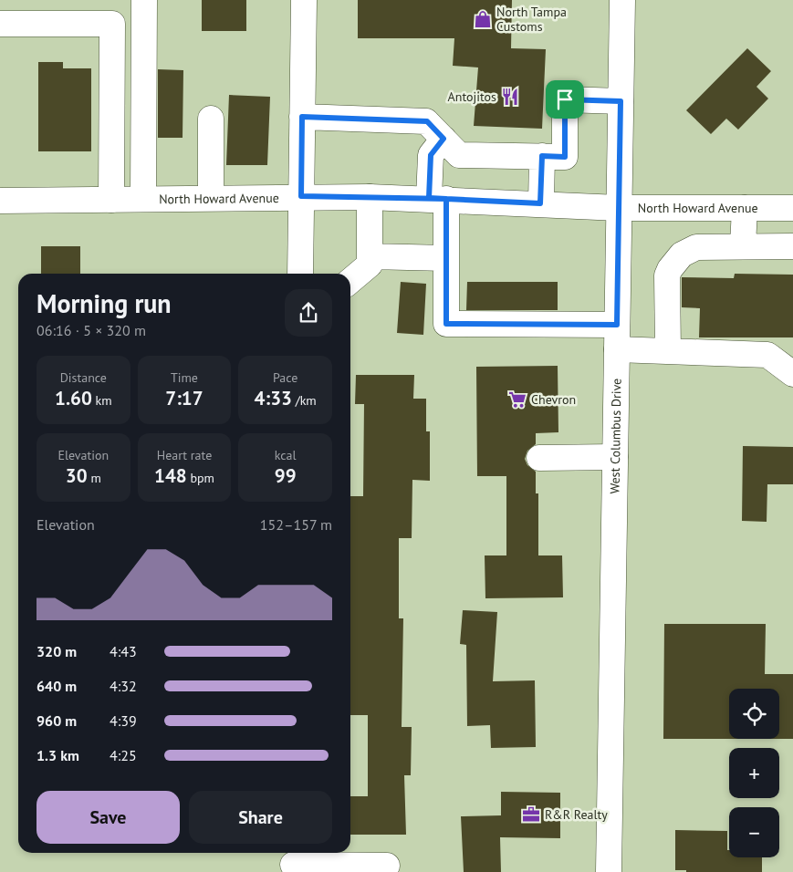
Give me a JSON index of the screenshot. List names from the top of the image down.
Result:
{
  "streets": {
    "main road": ["North Howard Avenue", "West Columbus Drive"]
  },
  "crossings": [
    ["North Howard Avenue", "West Columbus Drive"]
  ],
  "places": {
    "shop": ["North Tampa Customs"],
    "restaurant": ["Antojitos"],
    "supermarket": ["Chevron"],
    "office": ["R&R Realty"]
  },
  "page": {
    "heading": ["Morning run", "06:16 · 5 × 320 m"],
    "stats": [
      ["Distance", "1.60 km"],
      ["Time", "7:17"],
      ["Pace", "4:33 /km"],
      ["Elevation", "30 m"],
      ["Heart rate", "148 bpm"],
      ["kcal", "99"]
    ],
    "chart": ["Elevation", "152–157 m"],
    "list": [
      {
        "name": "320 m",
        "note": "4:43"
      },
      {
        "name": "640 m",
        "note": "4:32"
      },
      {
        "name": "960 m",
        "note": "4:39"
      },
      {
        "name": "1.3 km",
        "note": "4:25"
      }
    ],
    "map_buttons": ["+", "−"],
    "buttons": ["Save", "Share"]
  }
}
